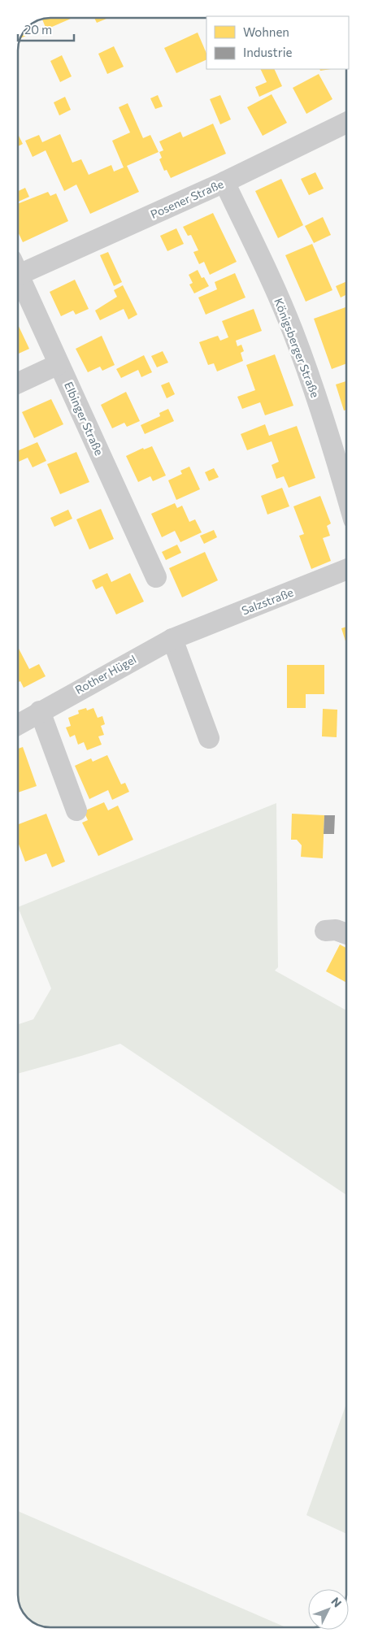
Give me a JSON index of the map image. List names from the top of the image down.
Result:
{
  "streets": {
    "street": [
      "Posener Straße",
      "Königsberger Straße",
      "Elbinger Straße",
      "Salzstraße",
      "Rother Hügel"
    ]
  },
  "crossings": [
    ["Posener Straße", "Königsberger Straße"],
    ["Salzstraße", "Rother Hügel"]
  ],
  "legend": ["Wohnen", "Industrie"],
  "scale_bar": "20 m",
  "north": "top right"
}
